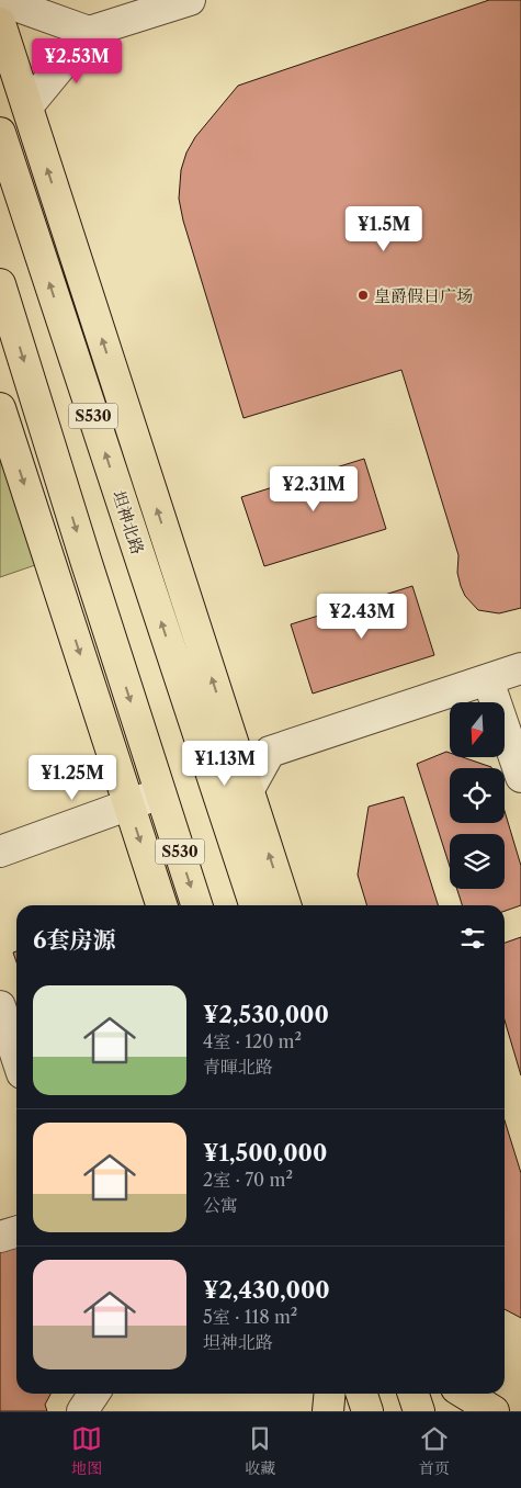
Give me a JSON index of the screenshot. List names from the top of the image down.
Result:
{
  "streets": {
    "main road": ["S530", "坦神北路"]
  },
  "places": ["皇爵假日广场"],
  "north": "bottom",
  "page": {
    "price": [
      "¥2.53M",
      "¥1.5M",
      "¥2.31M",
      "¥2.43M",
      "¥1.13M",
      "¥1.25M"
    ],
    "heading": "6套房源",
    "list": [
      {
        "name": "¥2,530,000",
        "note": "4室 · 120 m² · 青暉北路"
      },
      {
        "name": "¥1,500,000",
        "note": "2室 · 70 m² · 公寓"
      },
      {
        "name": "¥2,430,000",
        "note": "5室 · 118 m² · 坦神北路"
      }
    ],
    "tabs": ["地图", "收藏", "首页"]
  }
}
